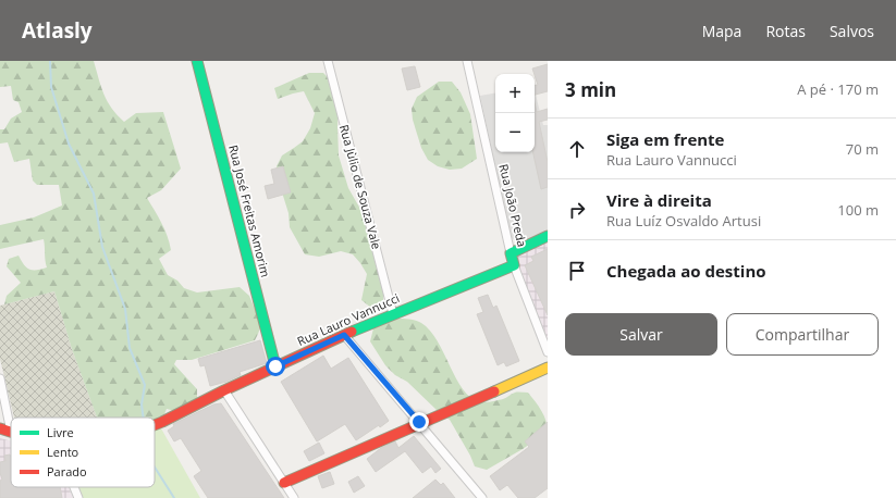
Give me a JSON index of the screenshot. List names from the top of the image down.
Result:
{
  "streets": {
    "street": [
      "Rua Jùlio de Souza Vale",
      "Rua João Preda",
      "Rua José Freitas Amorim",
      "Rua Lauro Vannucci"
    ]
  },
  "crossings": [
    ["Rua Jùlio de Souza Vale", "Rua Lauro Vannucci"],
    ["Rua João Preda", "Rua Lauro Vannucci"],
    ["Rua José Freitas Amorim", "Rua Lauro Vannucci"]
  ],
  "legend": ["Livre", "Lento", "Parado"],
  "page": {
    "header": "Atlasly",
    "nav": ["Mapa", "Rotas", "Salvos"],
    "heading": ["3 min", "A pé · 170 m"],
    "map_buttons": ["+", "−"],
    "list": [
      ["Siga em frente", "Rua Lauro Vannucci", "70 m"],
      ["Vire à direita", "Rua Luíz Osvaldo Artusi", "100 m"],
      "Chegada ao destino"
    ],
    "buttons": ["Salvar", "Compartilhar"]
  }
}
